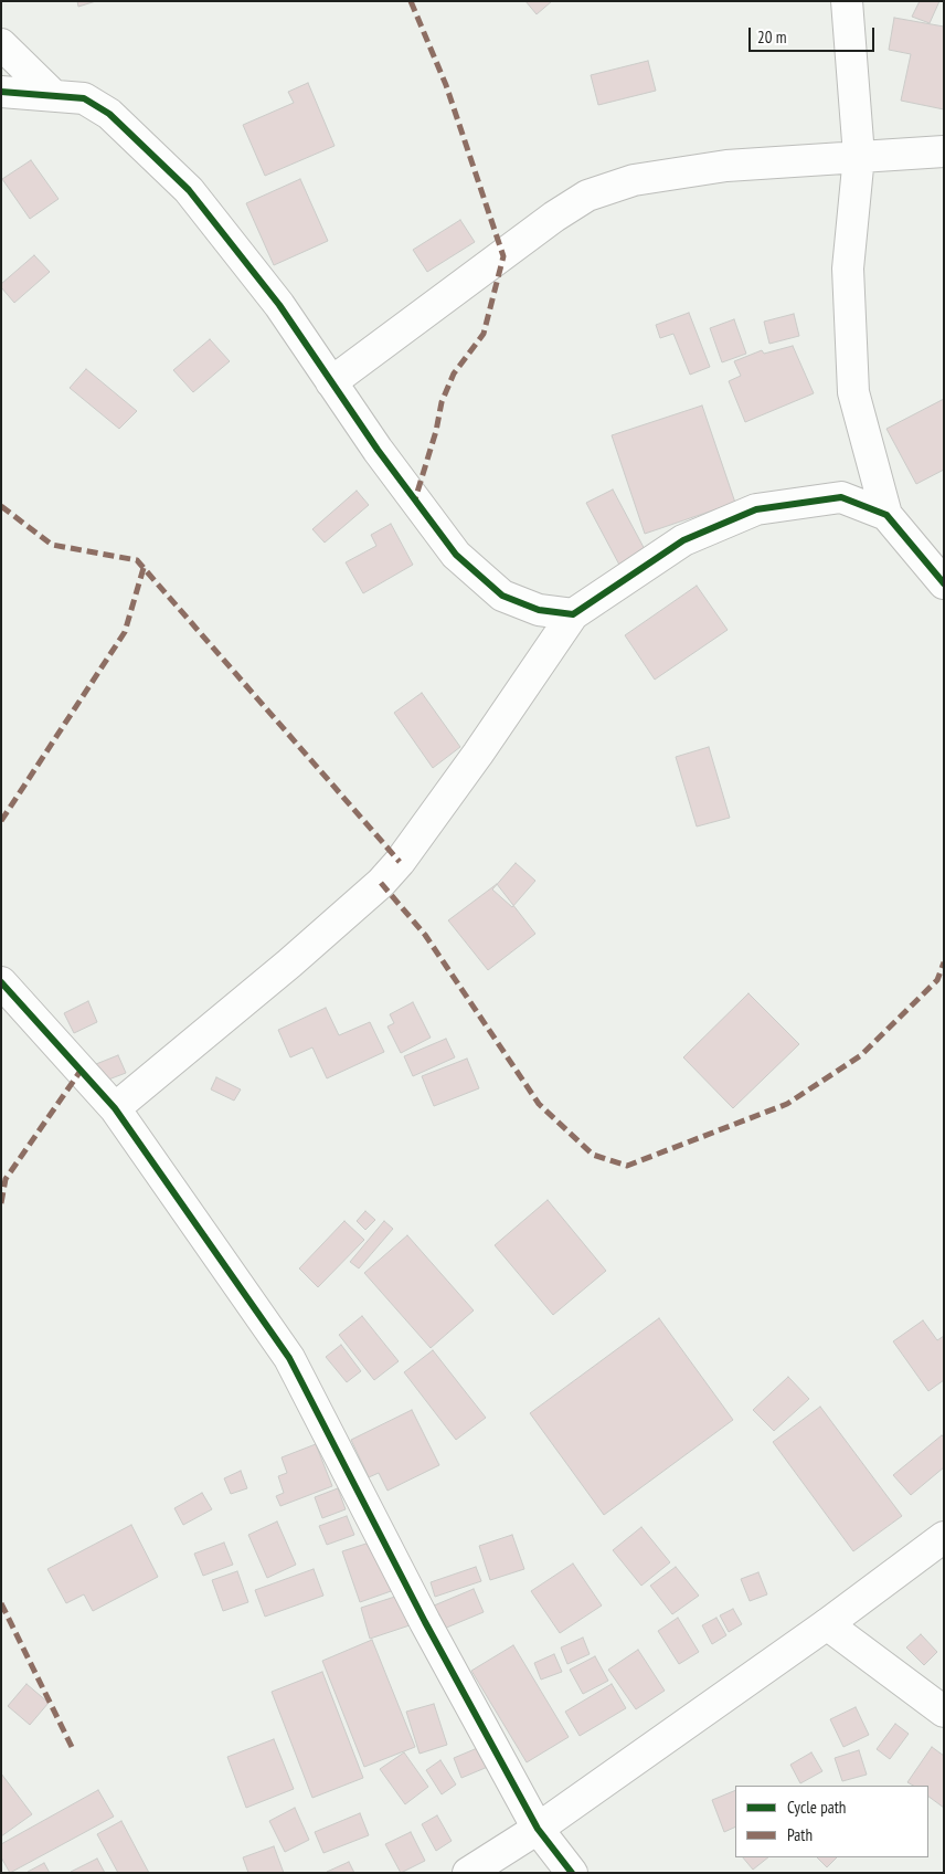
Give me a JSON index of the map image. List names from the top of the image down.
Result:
{
  "legend": ["Cycle path", "Path"],
  "scale_bar": "20 m"
}
